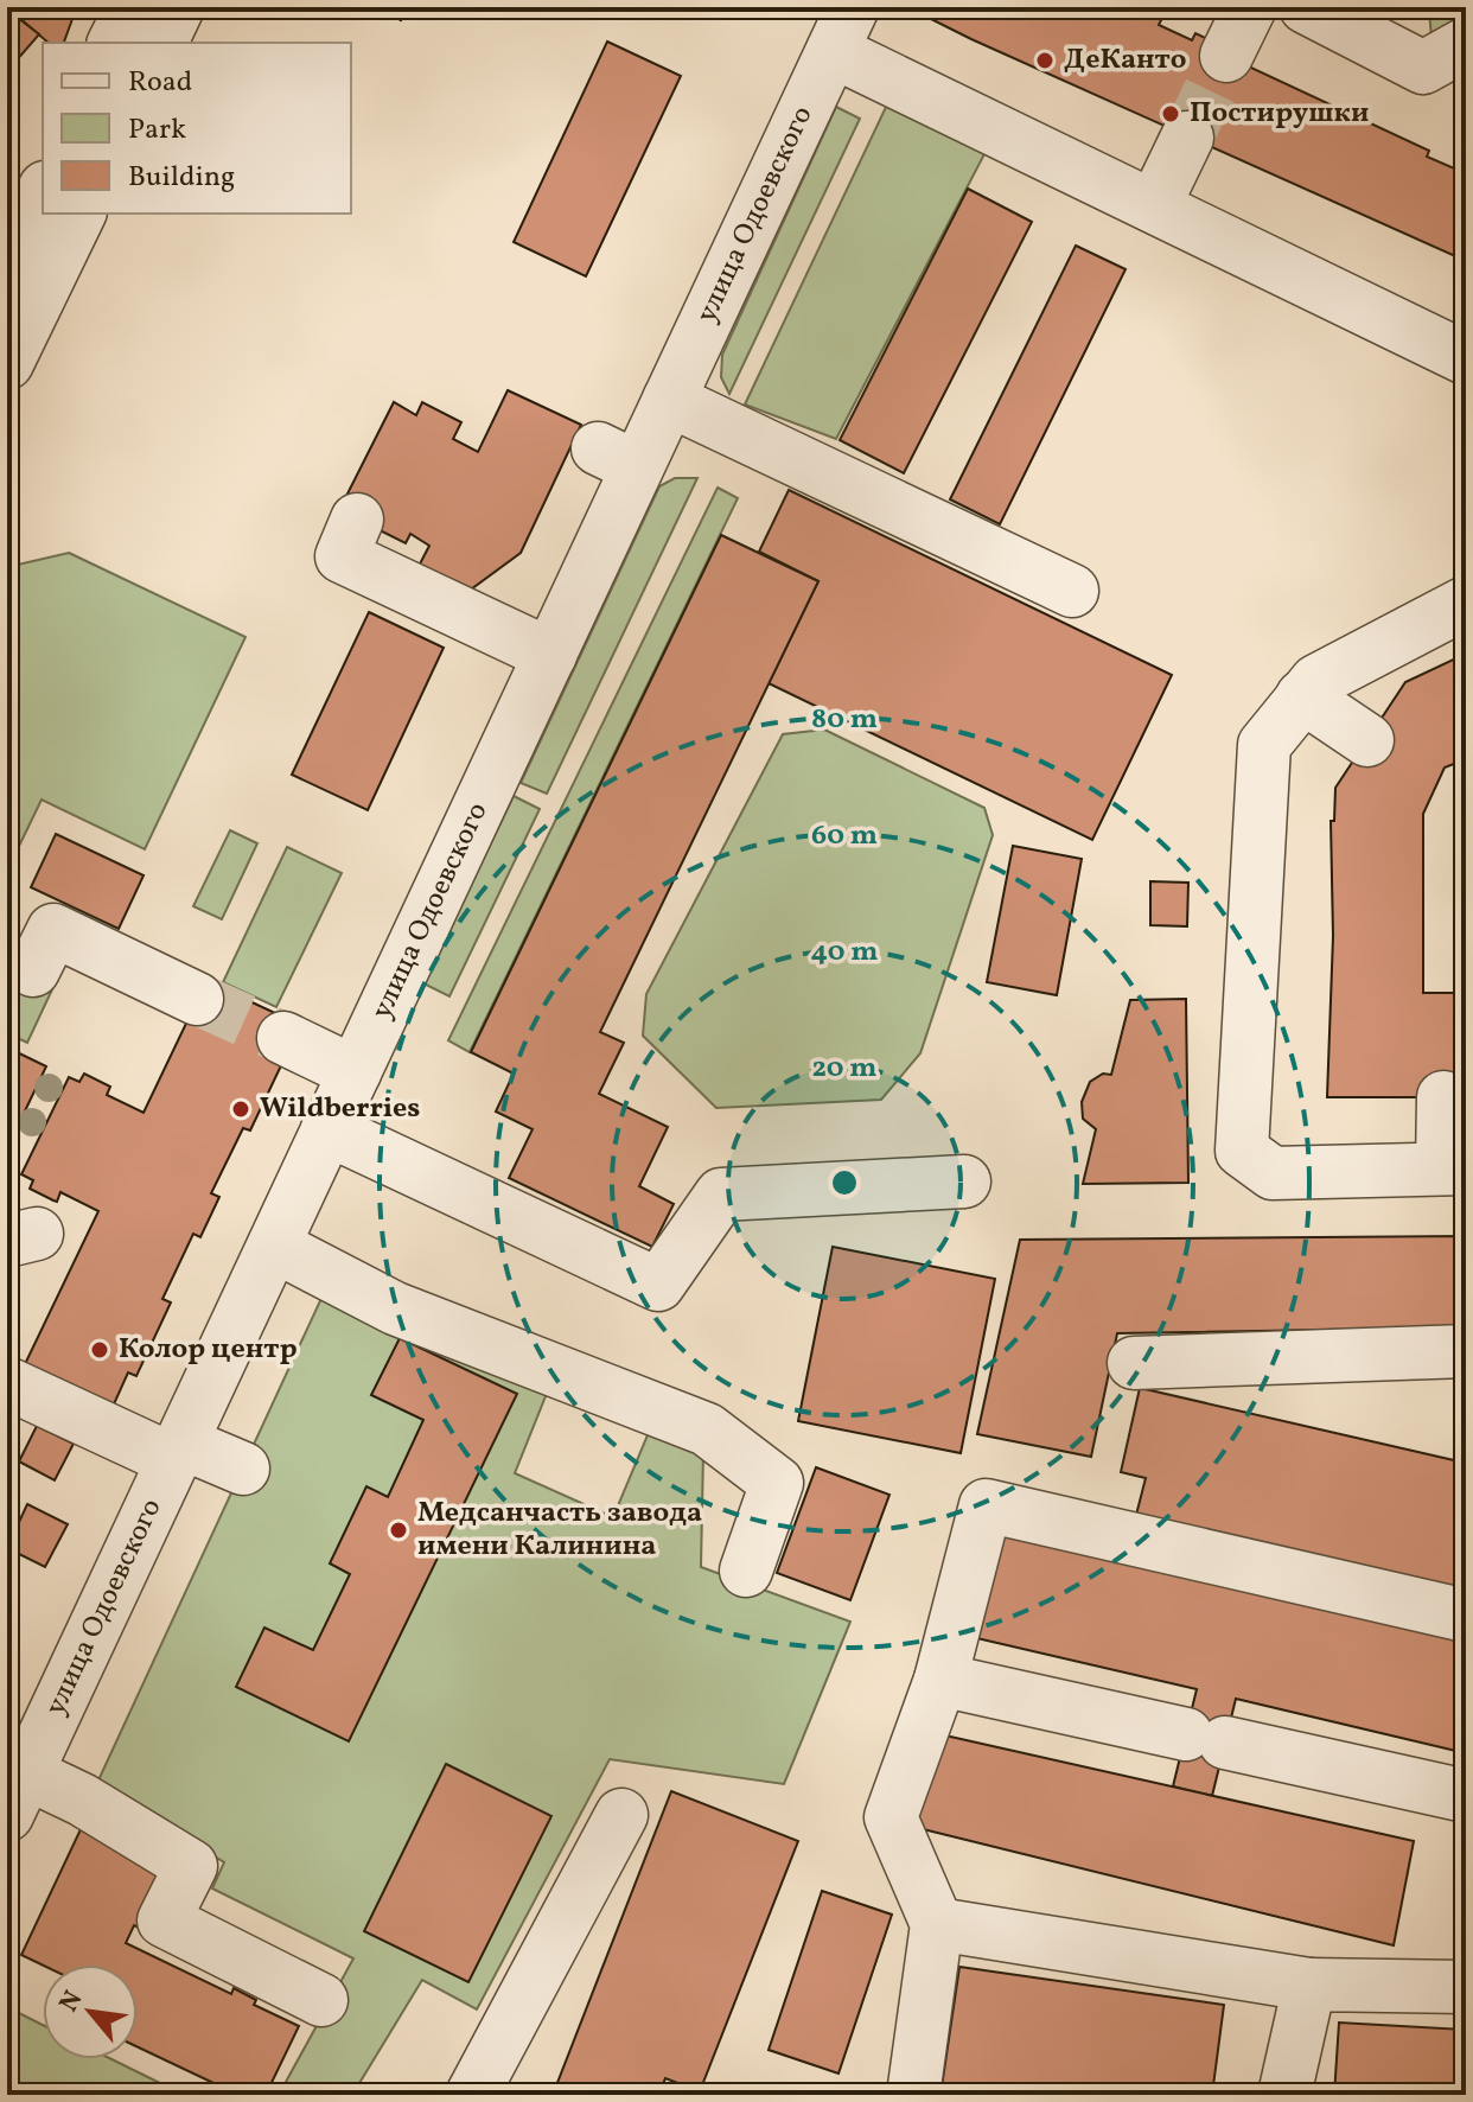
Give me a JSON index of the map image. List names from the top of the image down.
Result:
{
  "streets": {
    "street": ["улица Одоевского"]
  },
  "places": [
    "ДеКанто",
    "Постирушки",
    "Wildberries",
    "Колор центр",
    "Медсанчасть завода имени Калинина"
  ],
  "legend": ["Road", "Park", "Building"],
  "north": "top left",
  "rings": [
    "80 m",
    "60 m",
    "40 m",
    "20 m"
  ]
}
